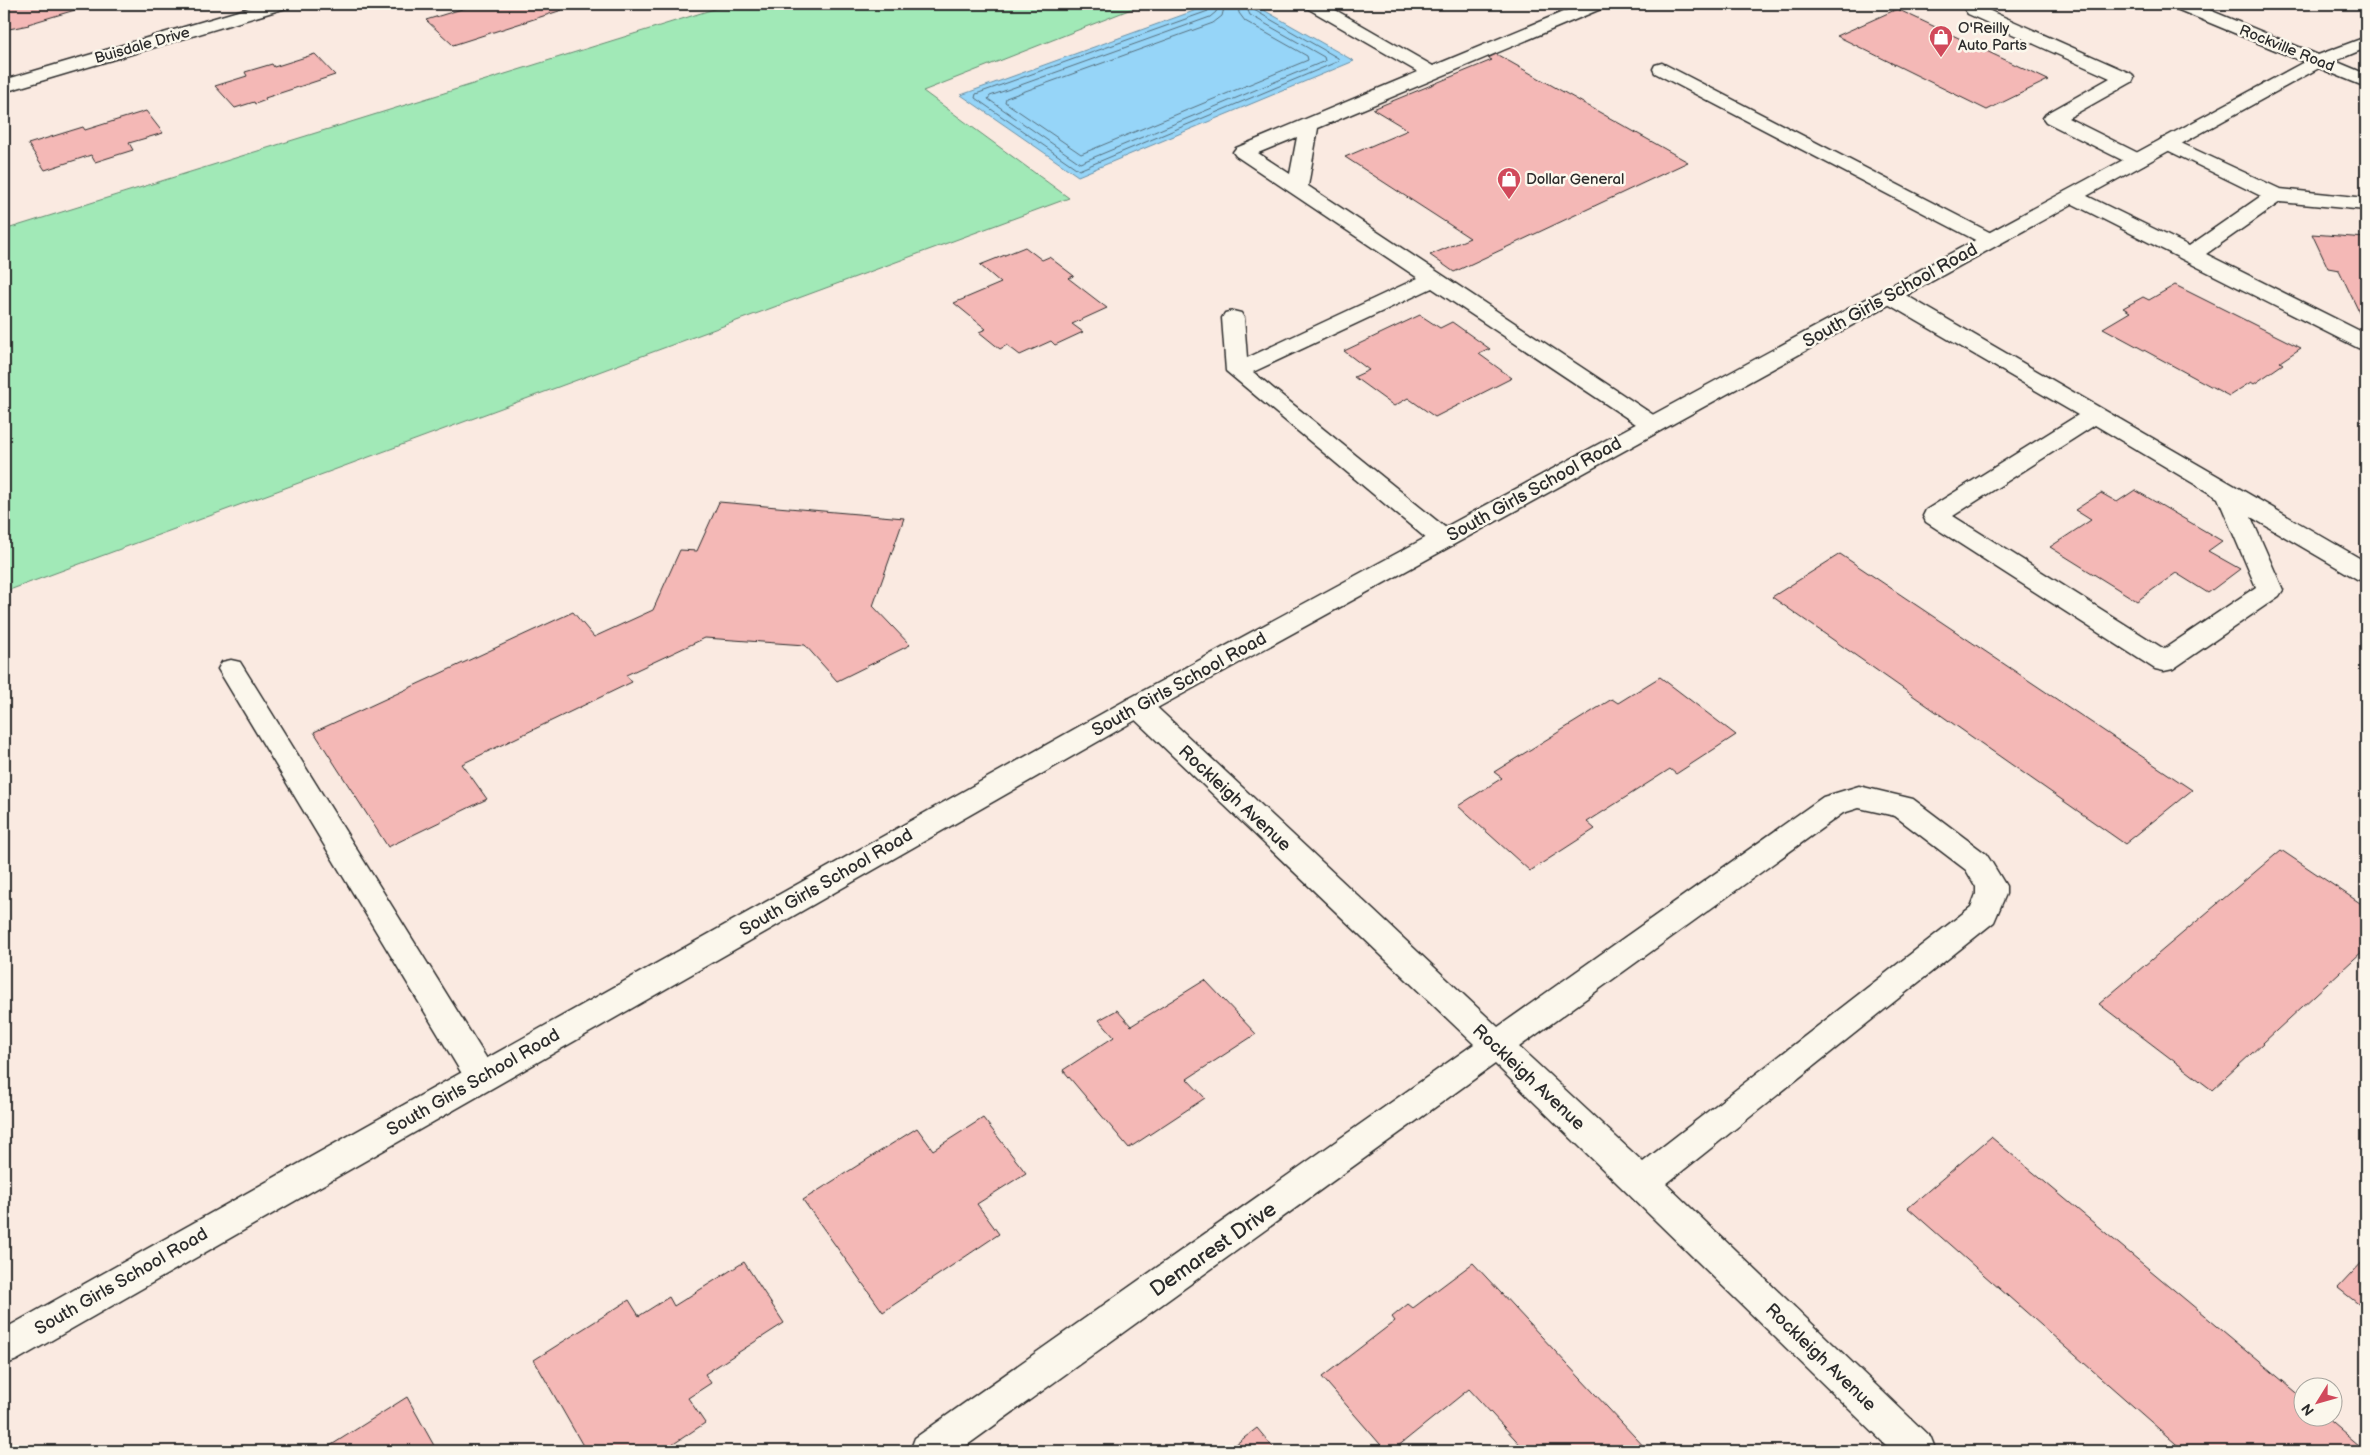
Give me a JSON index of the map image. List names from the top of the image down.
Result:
{
  "streets": {
    "main road": [
      "Buisdale Drive",
      "Rockville Road",
      "South Girls School Road",
      "Rockleigh Avenue",
      "Demarest Drive"
    ]
  },
  "crossings": [
    ["Rockville Road", "South Girls School Road"],
    ["South Girls School Road", "Rockleigh Avenue"],
    ["Rockleigh Avenue", "Demarest Drive"]
  ],
  "places": {
    "shop": ["O'Reilly Auto Parts", "Dollar General"]
  },
  "north": "bottom left"
}
